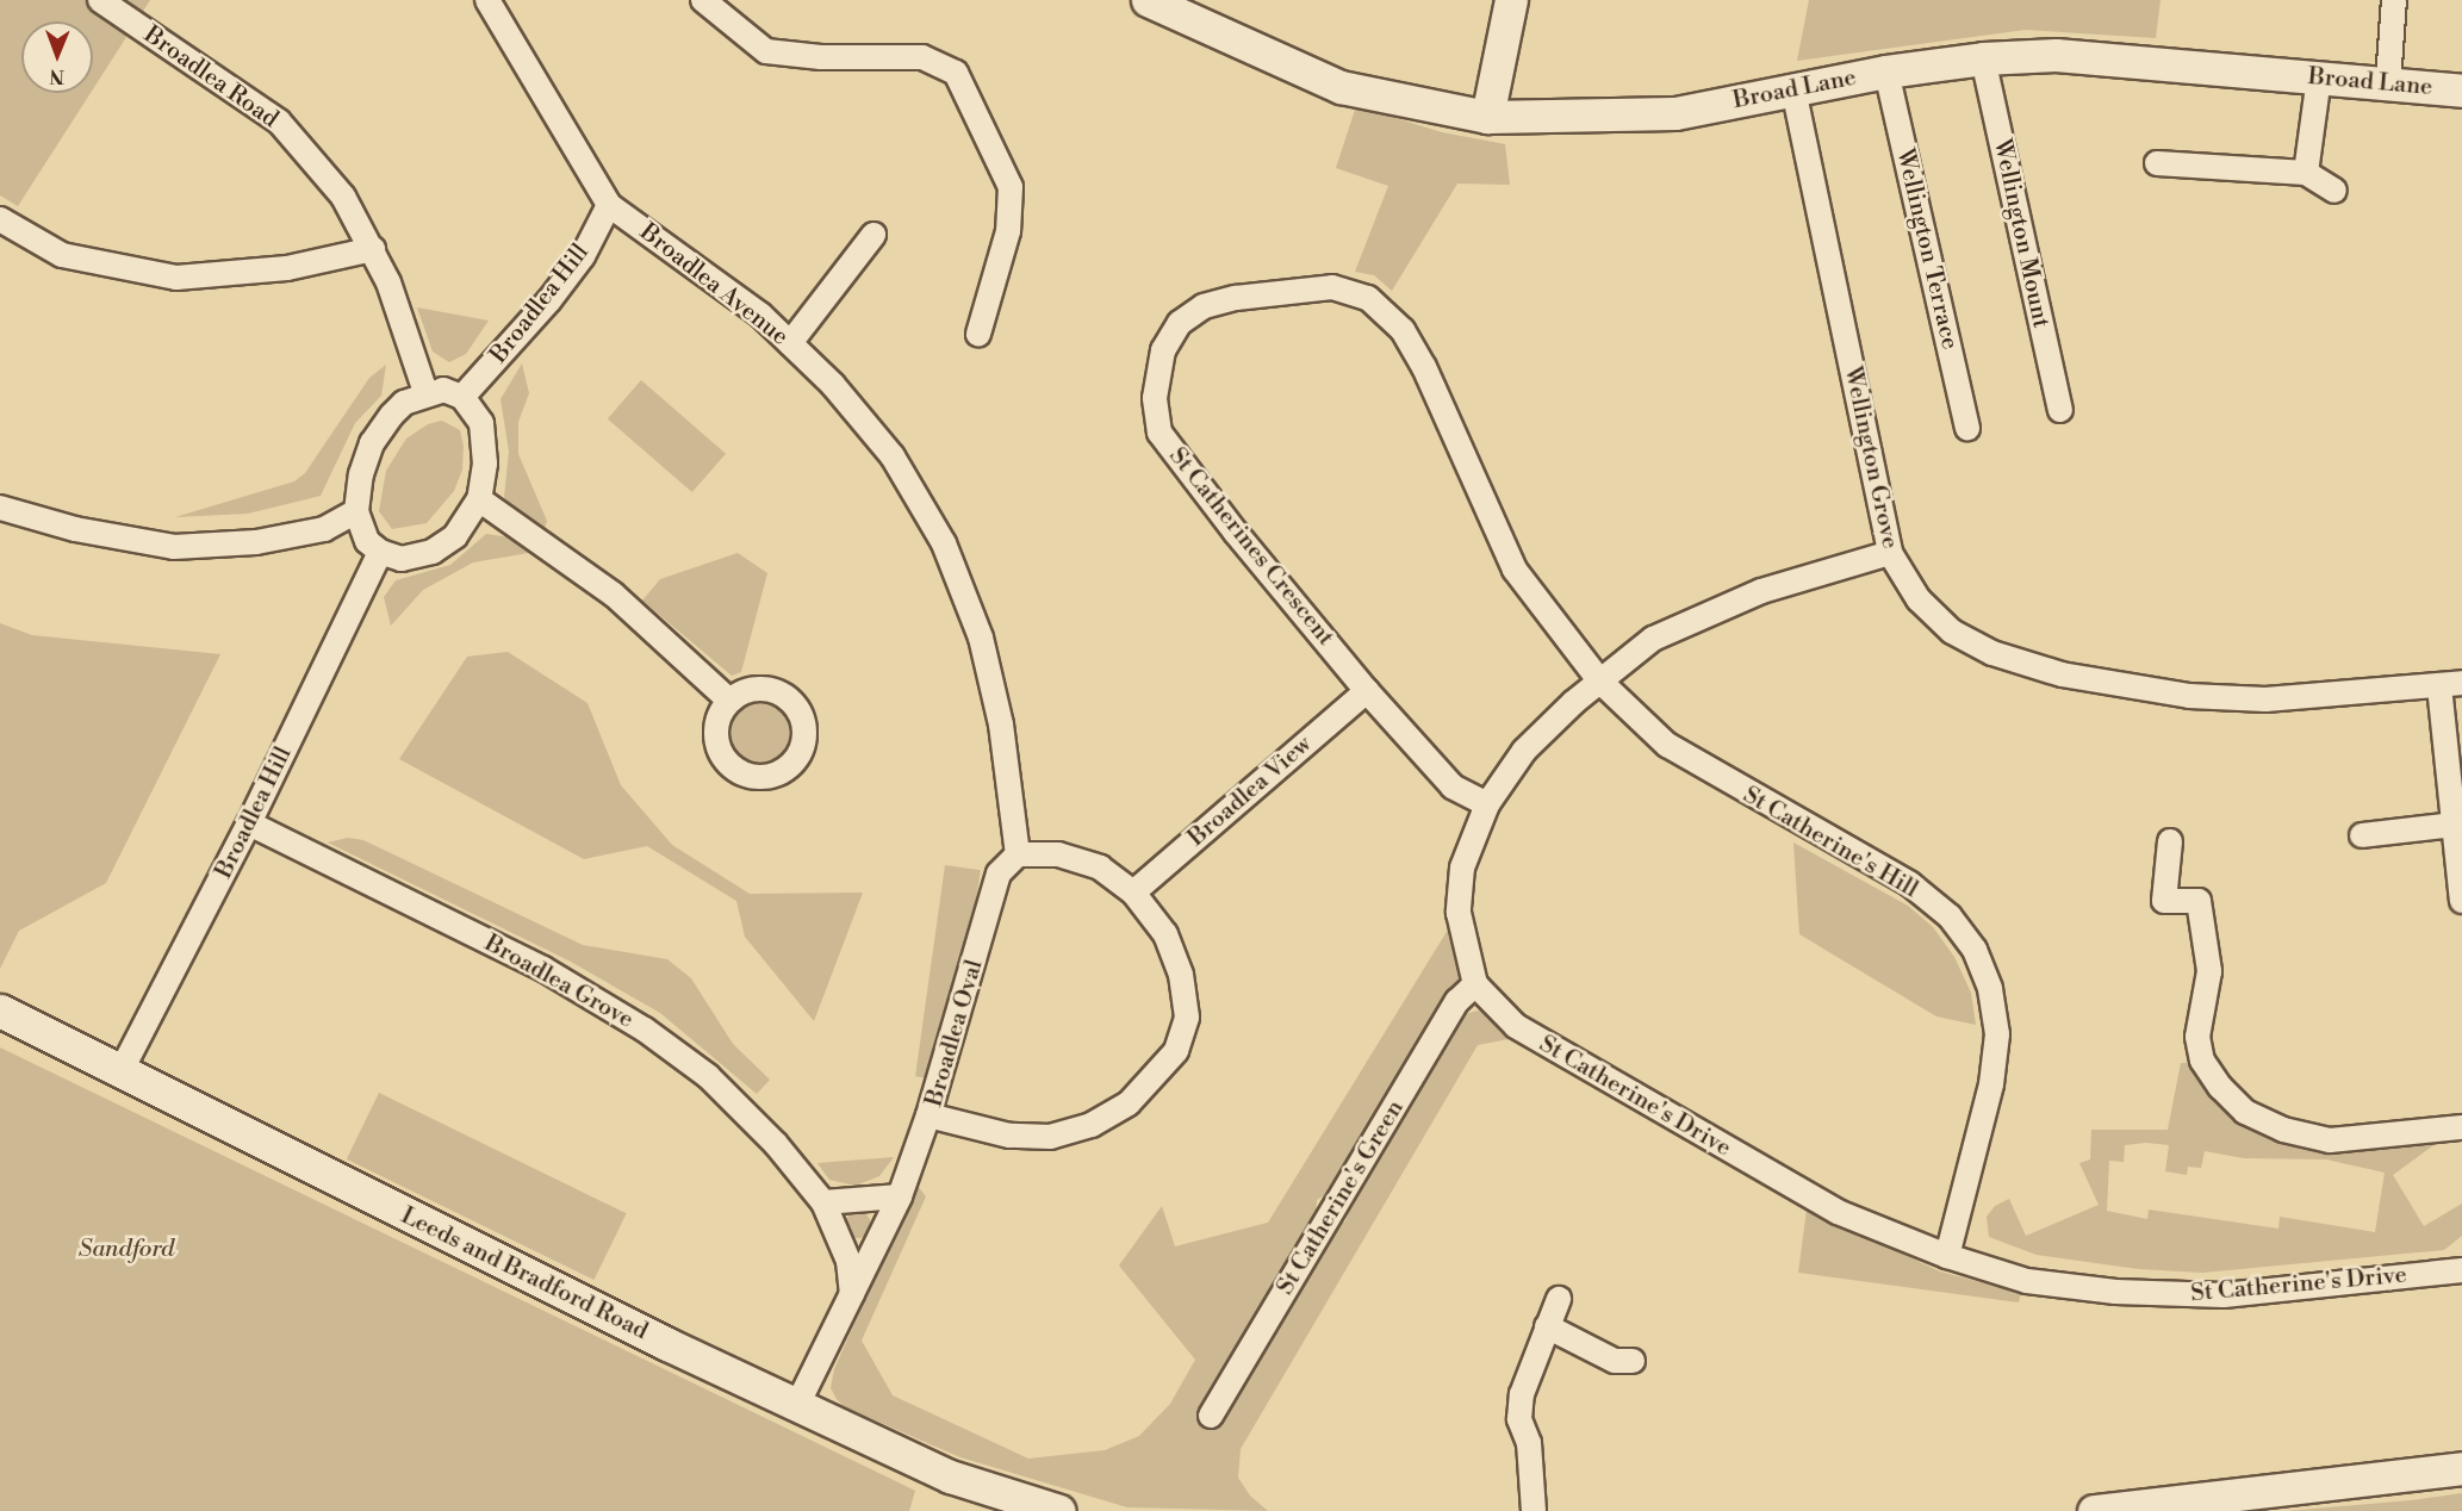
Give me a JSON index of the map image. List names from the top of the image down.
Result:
{
  "streets": {
    "main road": ["Broad Lane", "Leeds and Bradford Road"],
    "street": [
      "Broadlea Road",
      "Wellington Mount",
      "Wellington Terrace",
      "Broadlea Avenue",
      "Broadlea Hill",
      "Wellington Grove",
      "St Catherines Crescent",
      "Broadlea View",
      "St Catherine's Hill",
      "Broadlea Grove",
      "Broadlea Oval",
      "St Catherine's Drive",
      "St Catherine's Green"
    ]
  },
  "crossings": [
    ["Broadlea Road", "Broadlea Hill"],
    ["Broad Lane", "Wellington Mount"],
    ["Broad Lane", "Wellington Terrace"],
    ["Broad Lane", "Wellington Grove"],
    ["Broadlea Avenue", "Broadlea Hill"],
    ["Broadlea Avenue", "Broadlea Oval"],
    ["Broadlea Hill", "Broadlea Grove"],
    ["Broadlea Hill", "Leeds and Bradford Road"],
    ["St Catherines Crescent", "Broadlea View"],
    ["St Catherines Crescent", "St Catherine's Hill"],
    ["Broadlea View", "Broadlea Oval"],
    ["St Catherine's Hill", "St Catherine's Drive"],
    ["St Catherine's Drive", "St Catherine's Green"]
  ],
  "parks": ["Sandford"],
  "north": "bottom"
}
